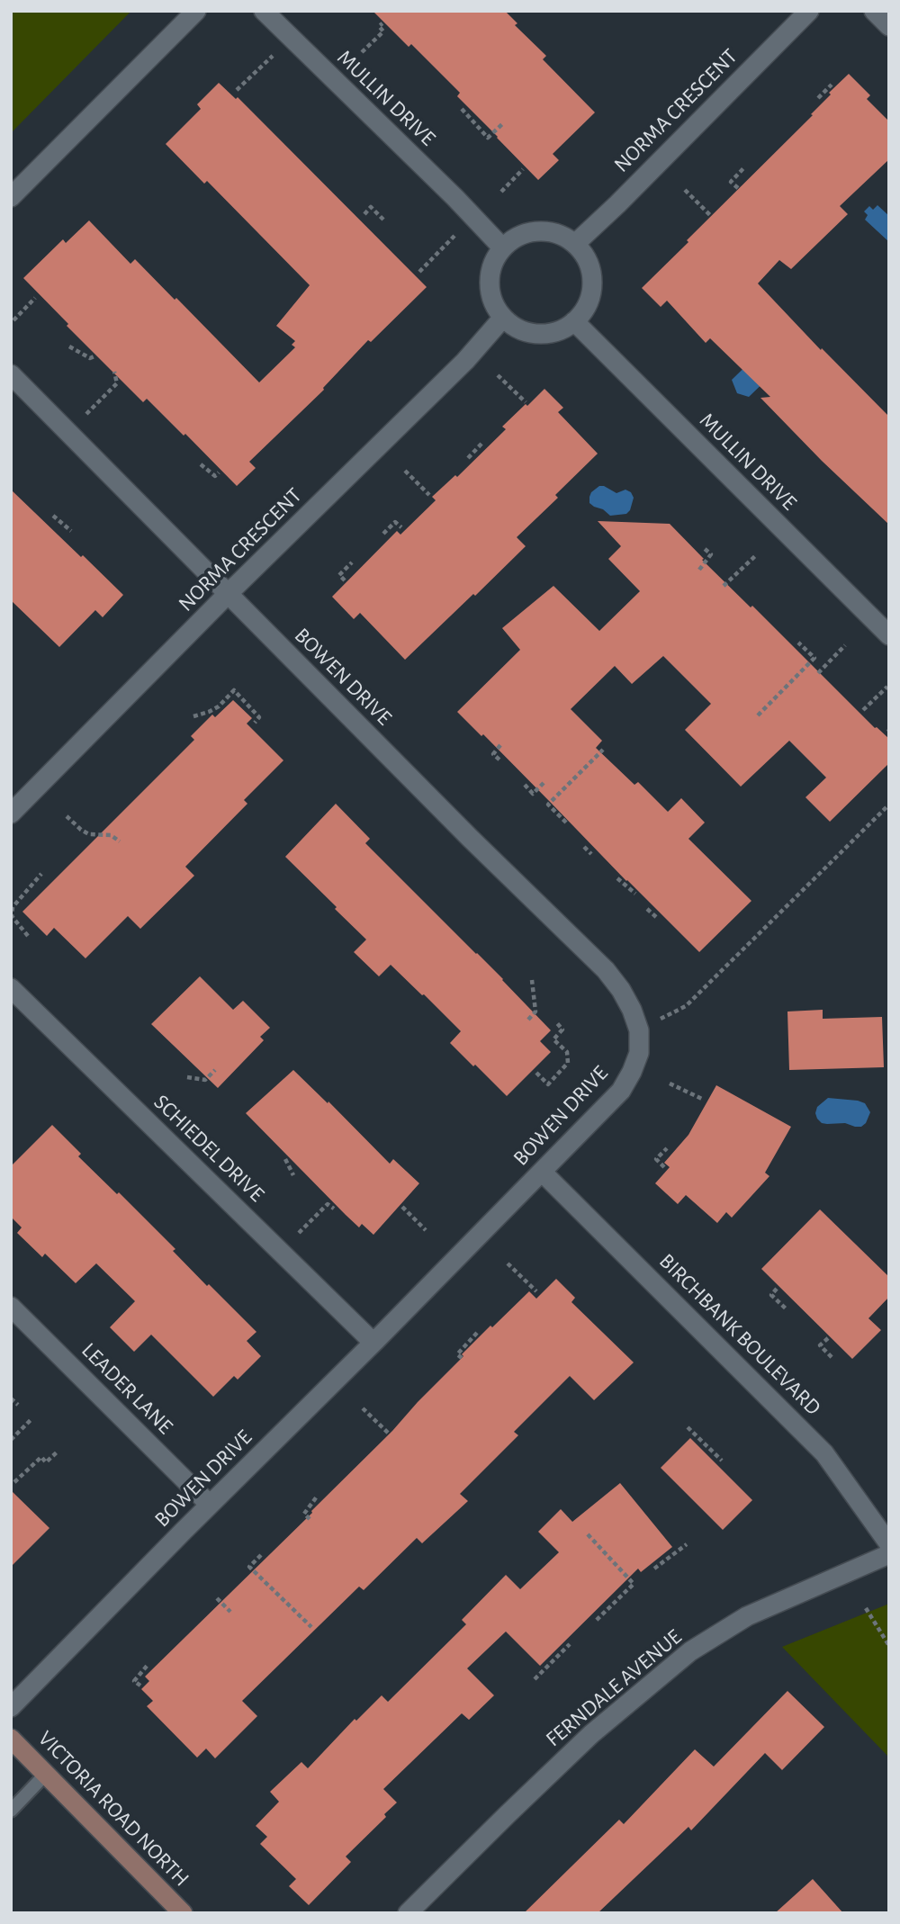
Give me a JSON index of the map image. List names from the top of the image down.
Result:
{
  "streets": {
    "main road": ["VICTORIA ROAD NORTH"],
    "street": [
      "MULLIN DRIVE",
      "NORMA CRESCENT",
      "BOWEN DRIVE",
      "SCHIEDEL DRIVE",
      "BIRCHBANK BOULEVARD",
      "LEADER LANE",
      "FERNDALE AVENUE"
    ]
  },
  "crossings": [
    ["MULLIN DRIVE", "NORMA CRESCENT"],
    ["NORMA CRESCENT", "BOWEN DRIVE"],
    ["BOWEN DRIVE", "SCHIEDEL DRIVE"],
    ["BOWEN DRIVE", "BIRCHBANK BOULEVARD"],
    ["BOWEN DRIVE", "LEADER LANE"]
  ]
}
